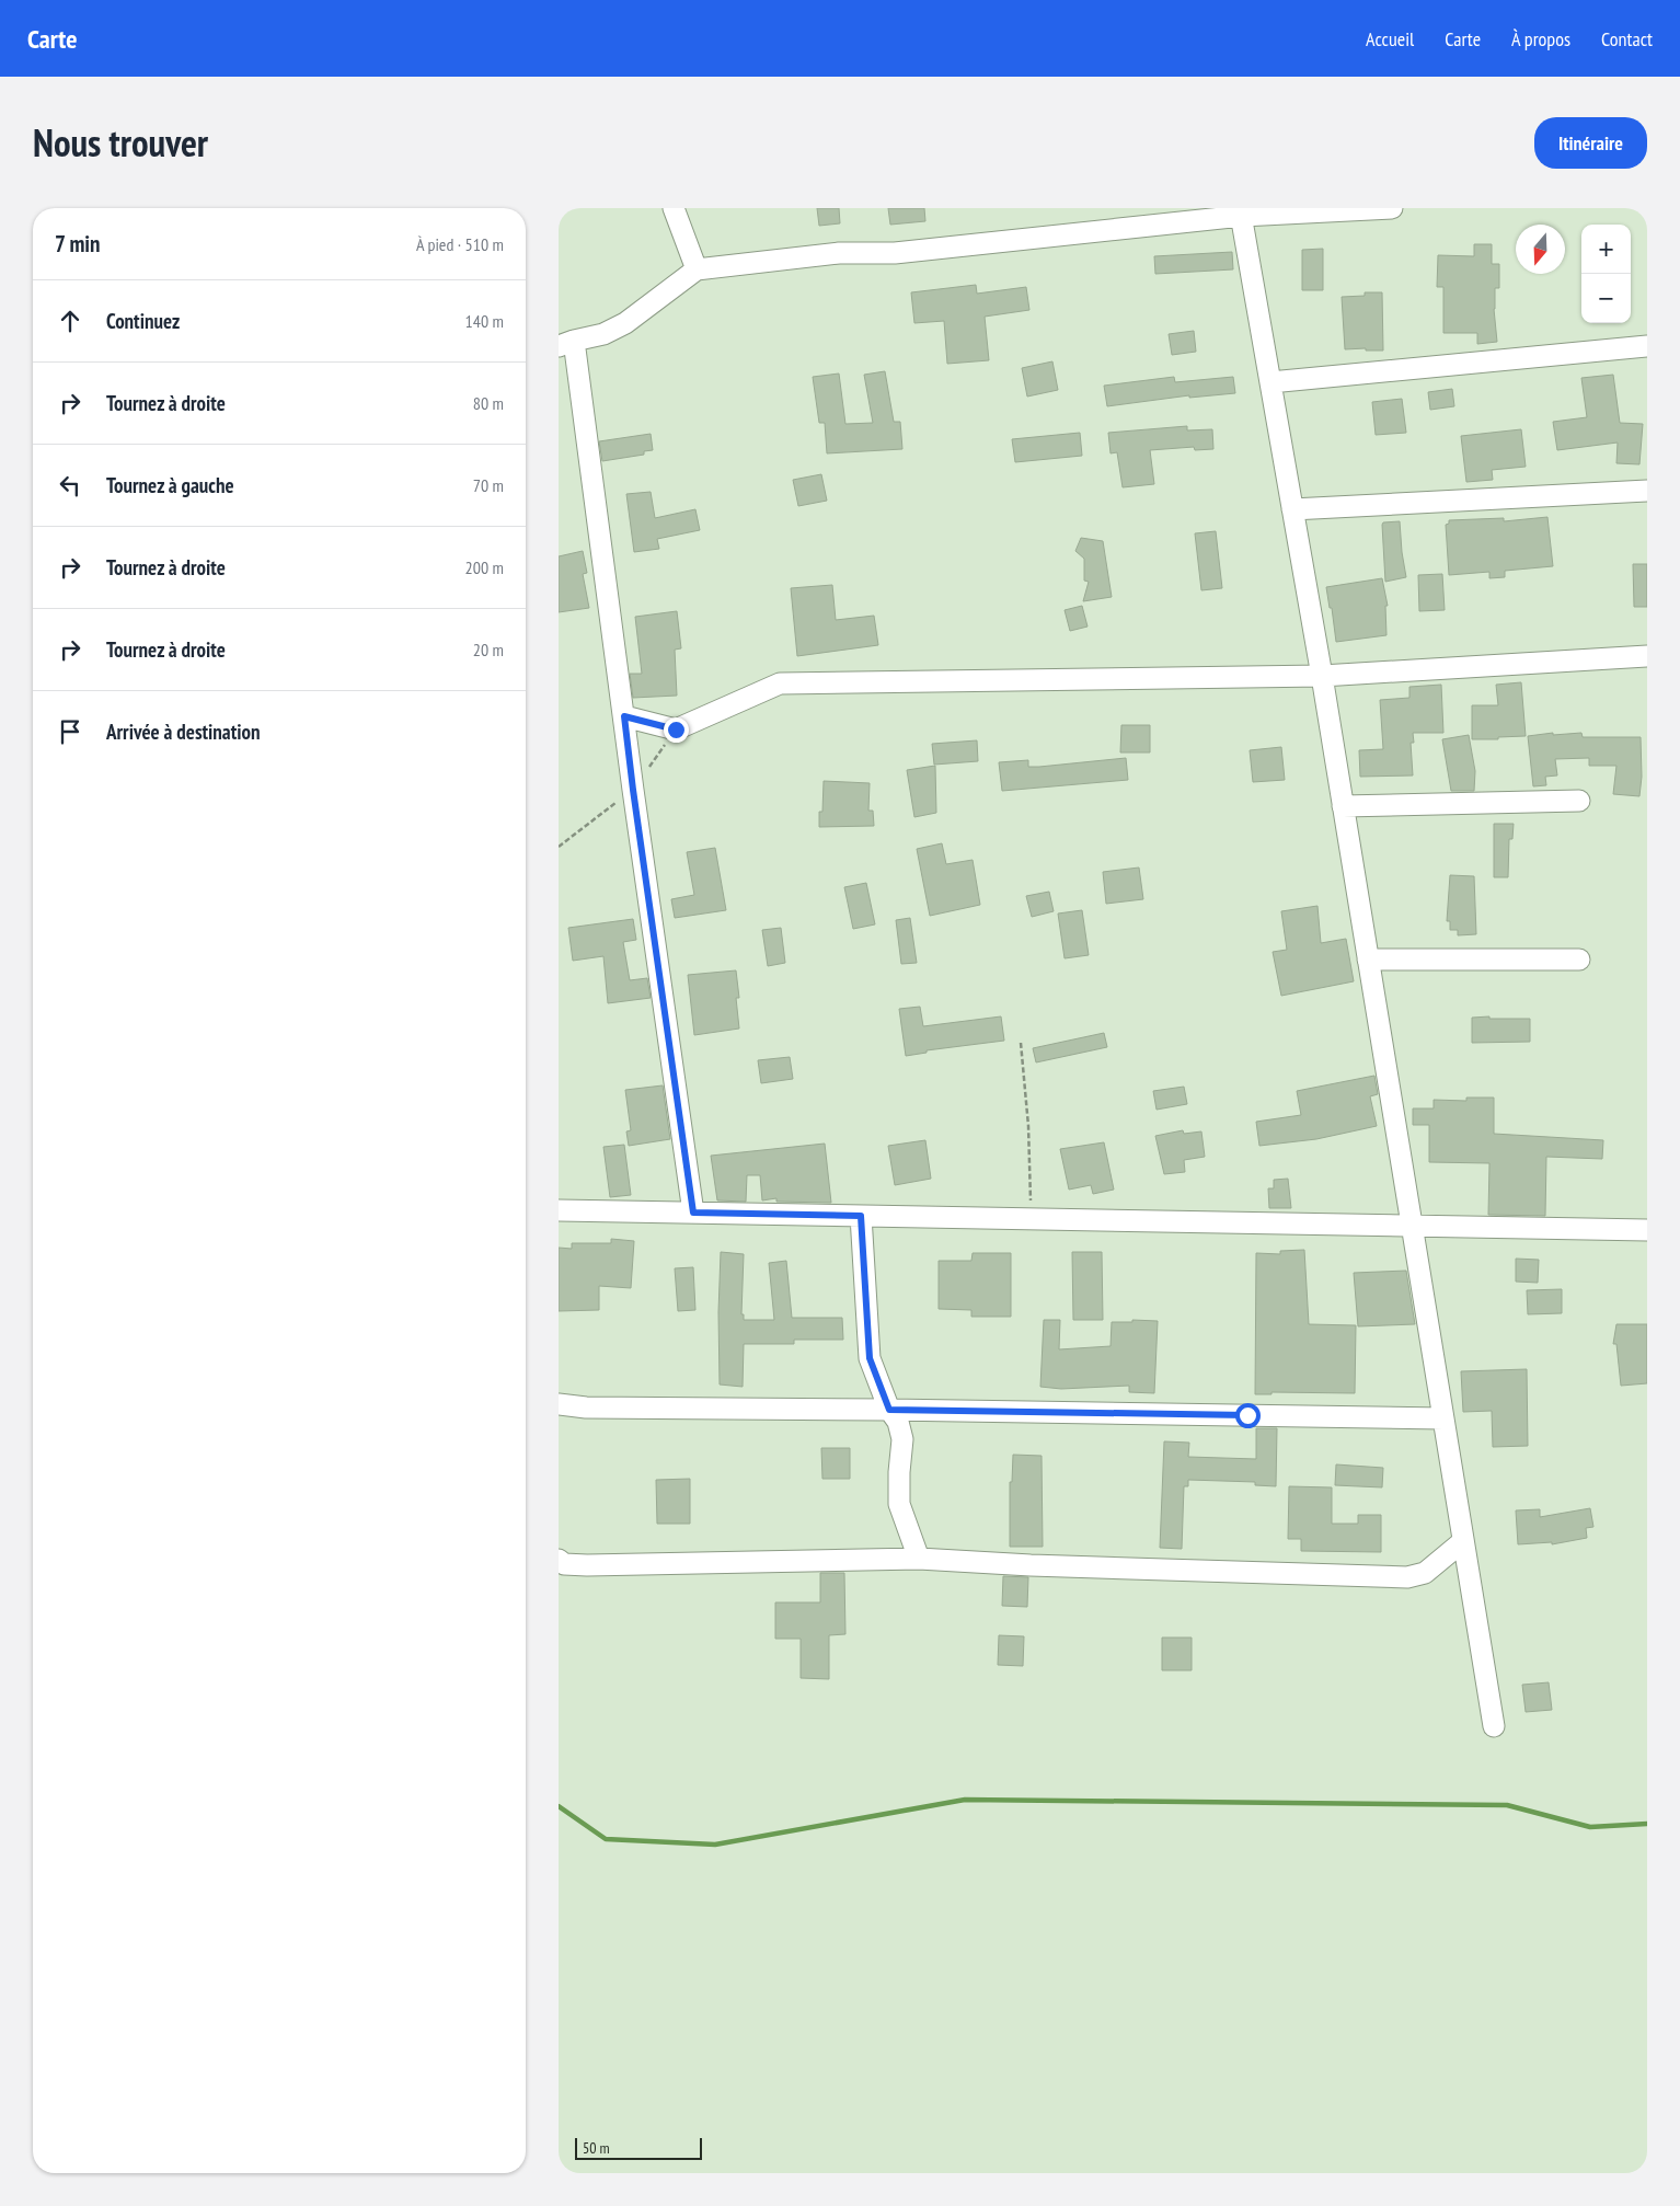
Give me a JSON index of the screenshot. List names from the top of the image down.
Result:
{
  "scale_bar": "50 m",
  "north": "bottom",
  "page": {
    "header": "Carte",
    "nav": [
      "Accueil",
      "Carte",
      "À propos",
      "Contact"
    ],
    "title": "Nous trouver",
    "buttons": "Itinéraire",
    "heading": ["7 min", "À pied · 510 m"],
    "map_buttons": ["+", "−"],
    "list": [
      ["Continuez", "140 m"],
      ["Tournez à droite", "80 m"],
      ["Tournez à gauche", "70 m"],
      ["Tournez à droite", "200 m"],
      ["Tournez à droite", "20 m"],
      "Arrivée à destination"
    ],
    "scale": "50 m"
  }
}
